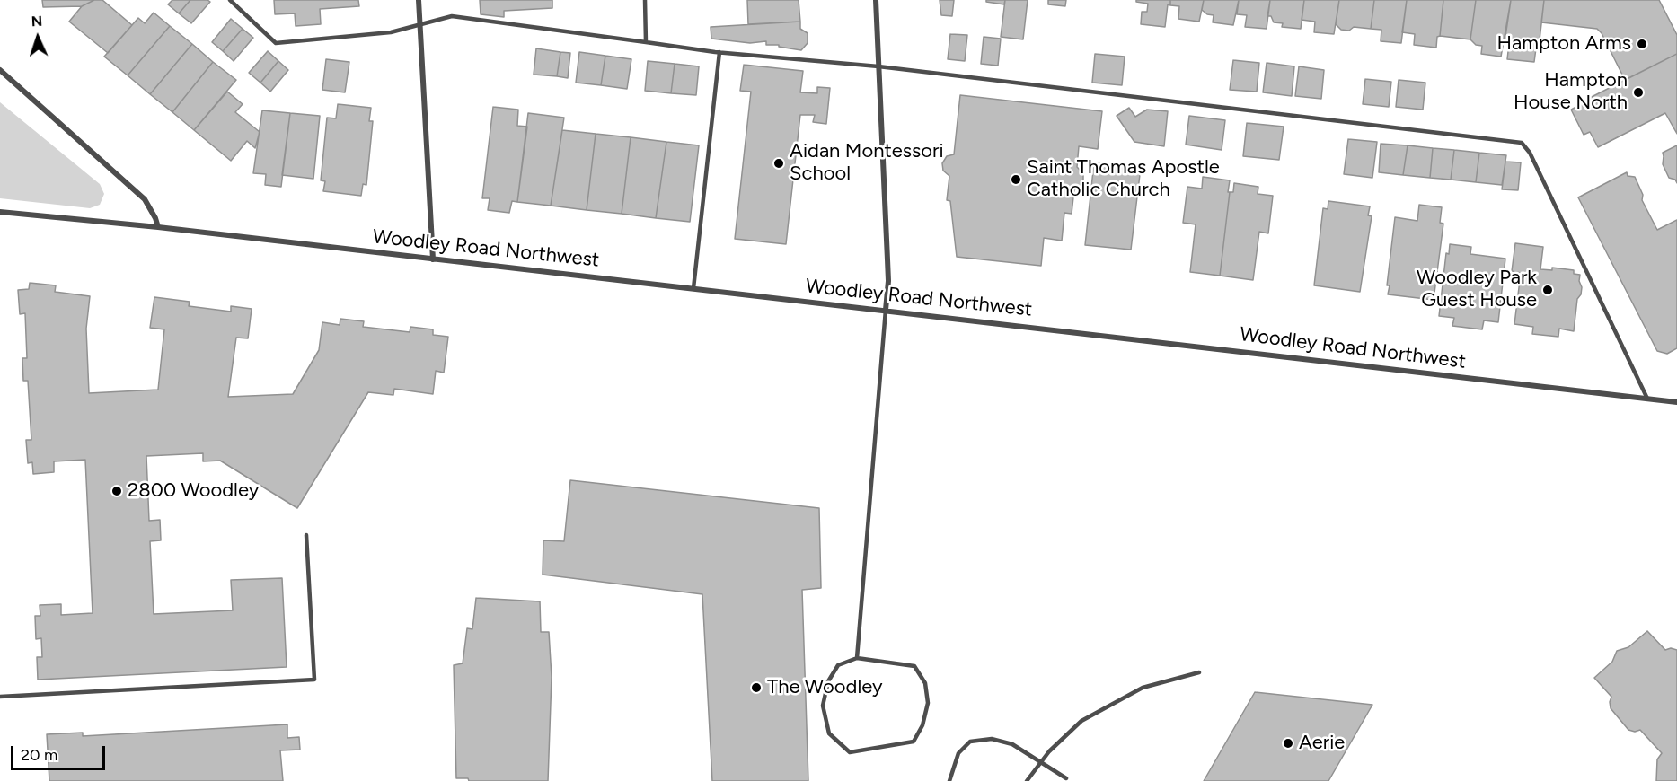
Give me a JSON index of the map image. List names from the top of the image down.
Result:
{
  "streets": {
    "street": ["Woodley Road Northwest"]
  },
  "places": [
    "Hampton Arms",
    "Hampton House North",
    "Aidan Montessori School",
    "Saint Thomas Apostle Catholic Church",
    "Woodley Park Guest House",
    "2800 Woodley",
    "The Woodley",
    "Aerie"
  ],
  "scale_bar": "20 m",
  "north": "top"
}
